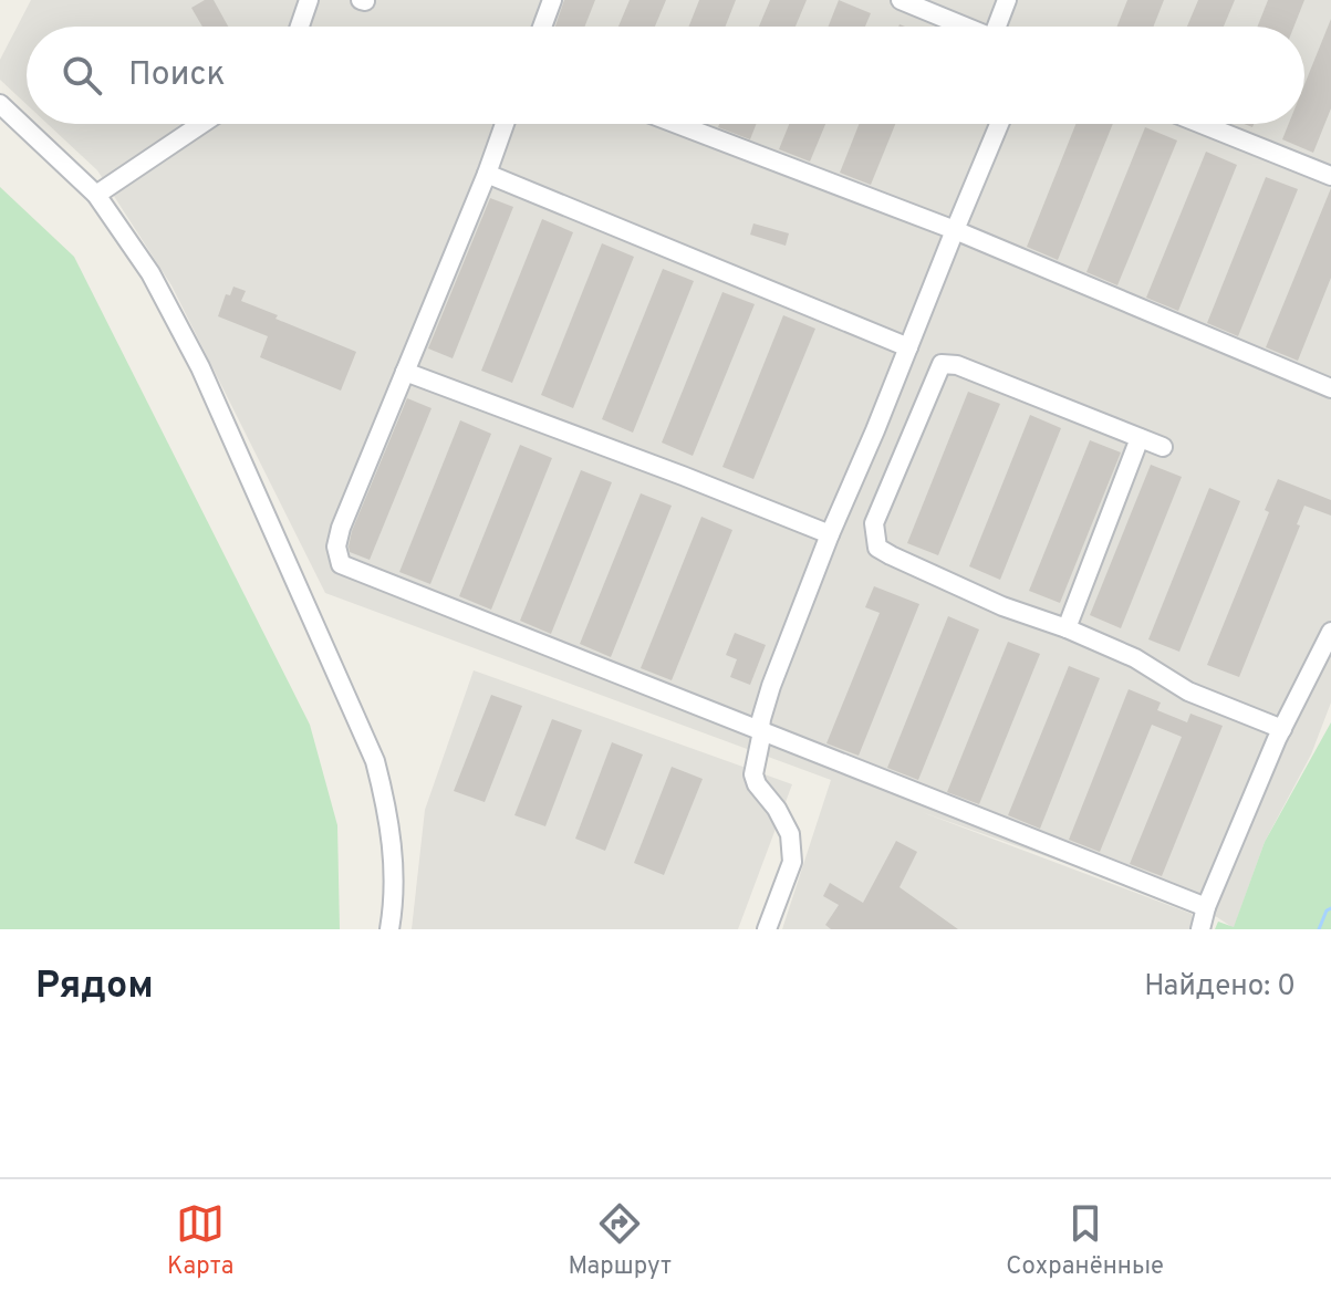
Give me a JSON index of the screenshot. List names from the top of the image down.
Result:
{
  "page": {
    "search": "Поиск",
    "heading": ["Рядом", "Найдено: 0"],
    "nav": ["Карта", "Маршрут", "Сохранённые"]
  }
}
